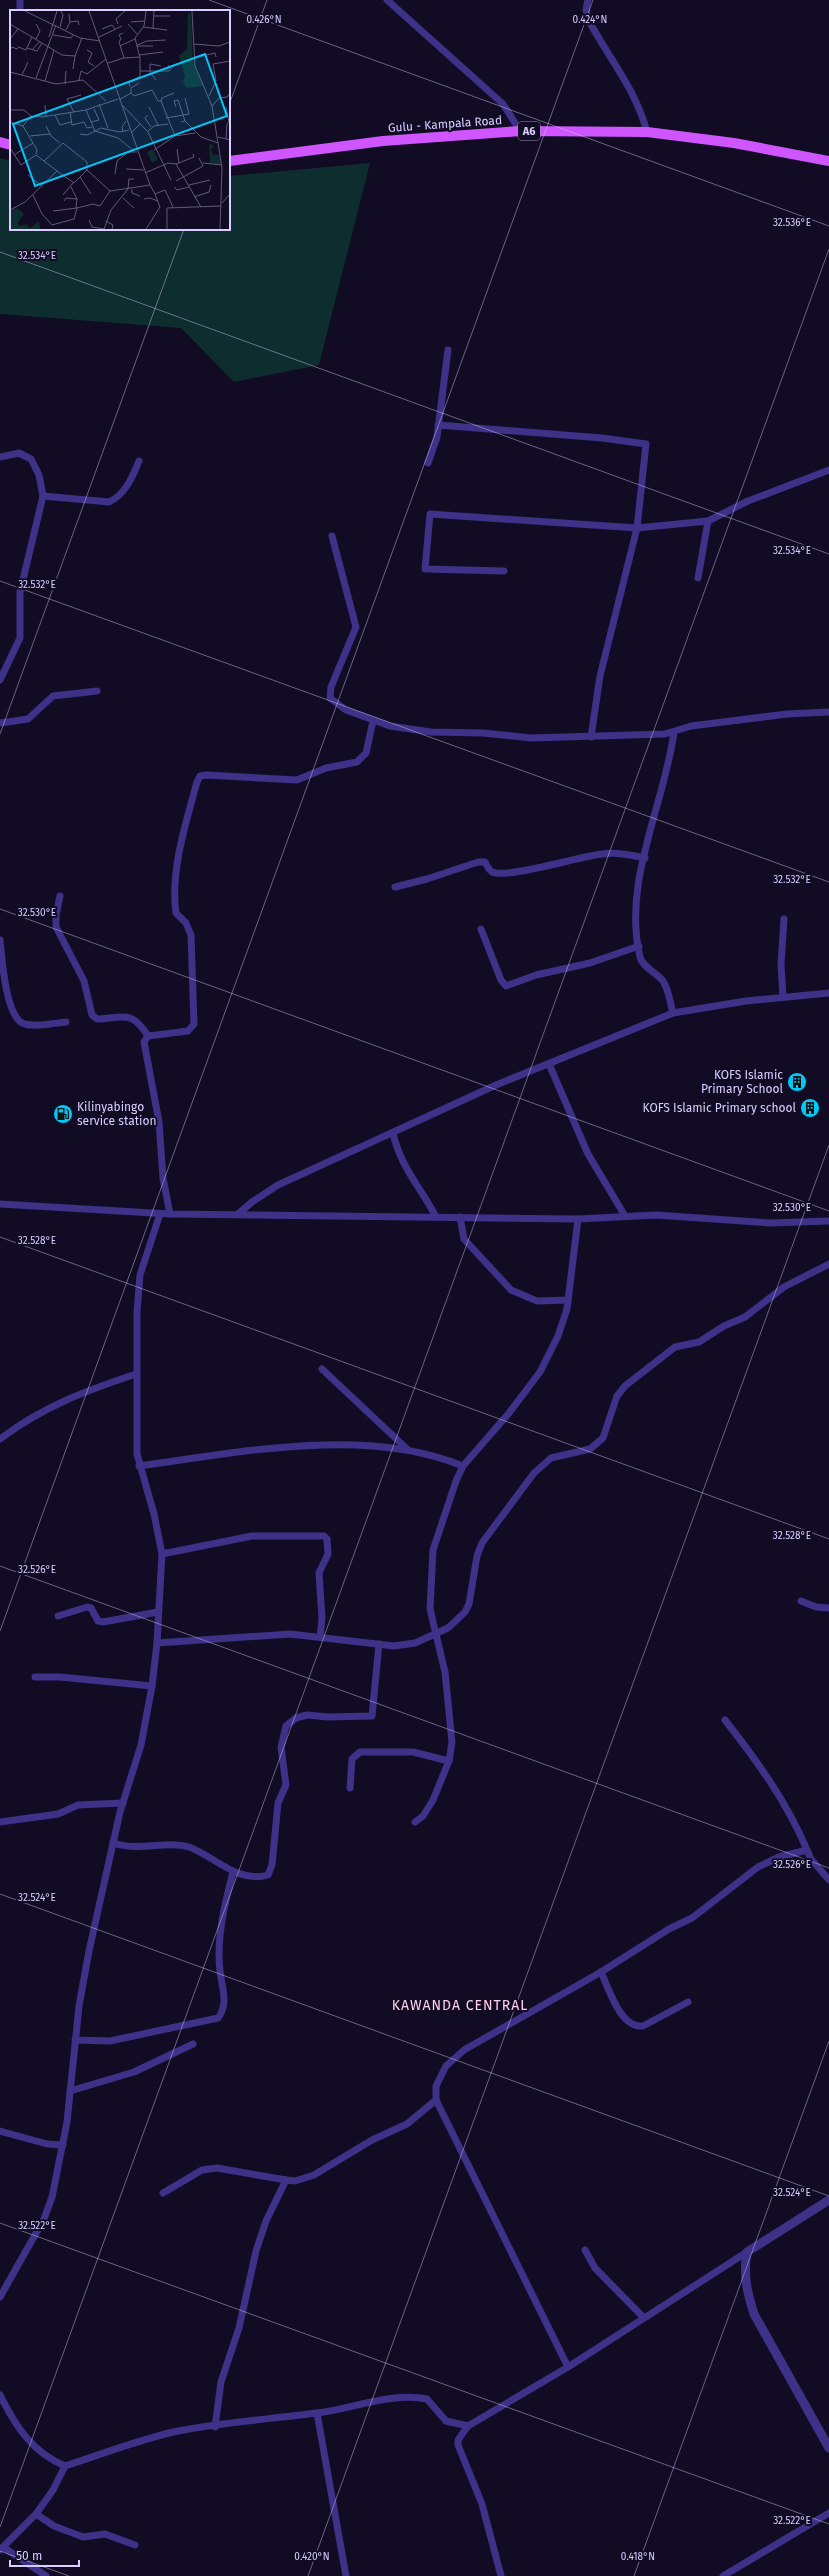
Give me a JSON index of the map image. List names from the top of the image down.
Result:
{
  "streets": {
    "main road": ["Gulu - Kampala Road", "A6"]
  },
  "districts": ["KAWANDA CENTRAL"],
  "places": {
    "building": ["KOFS Islamic Primary School", "KOFS Islamic Primary school"],
    "fuel station": ["Kilinyabingo service station"]
  },
  "scale_bar": "50 m",
  "coordinates": [
    "0.426°N",
    "0.424°N",
    "32.536°E",
    "32.534°E",
    "32.532°E",
    "32.530°E",
    "32.528°E",
    "32.526°E",
    "32.524°E",
    "32.522°E",
    "0.420°N",
    "0.418°N"
  ]
}
